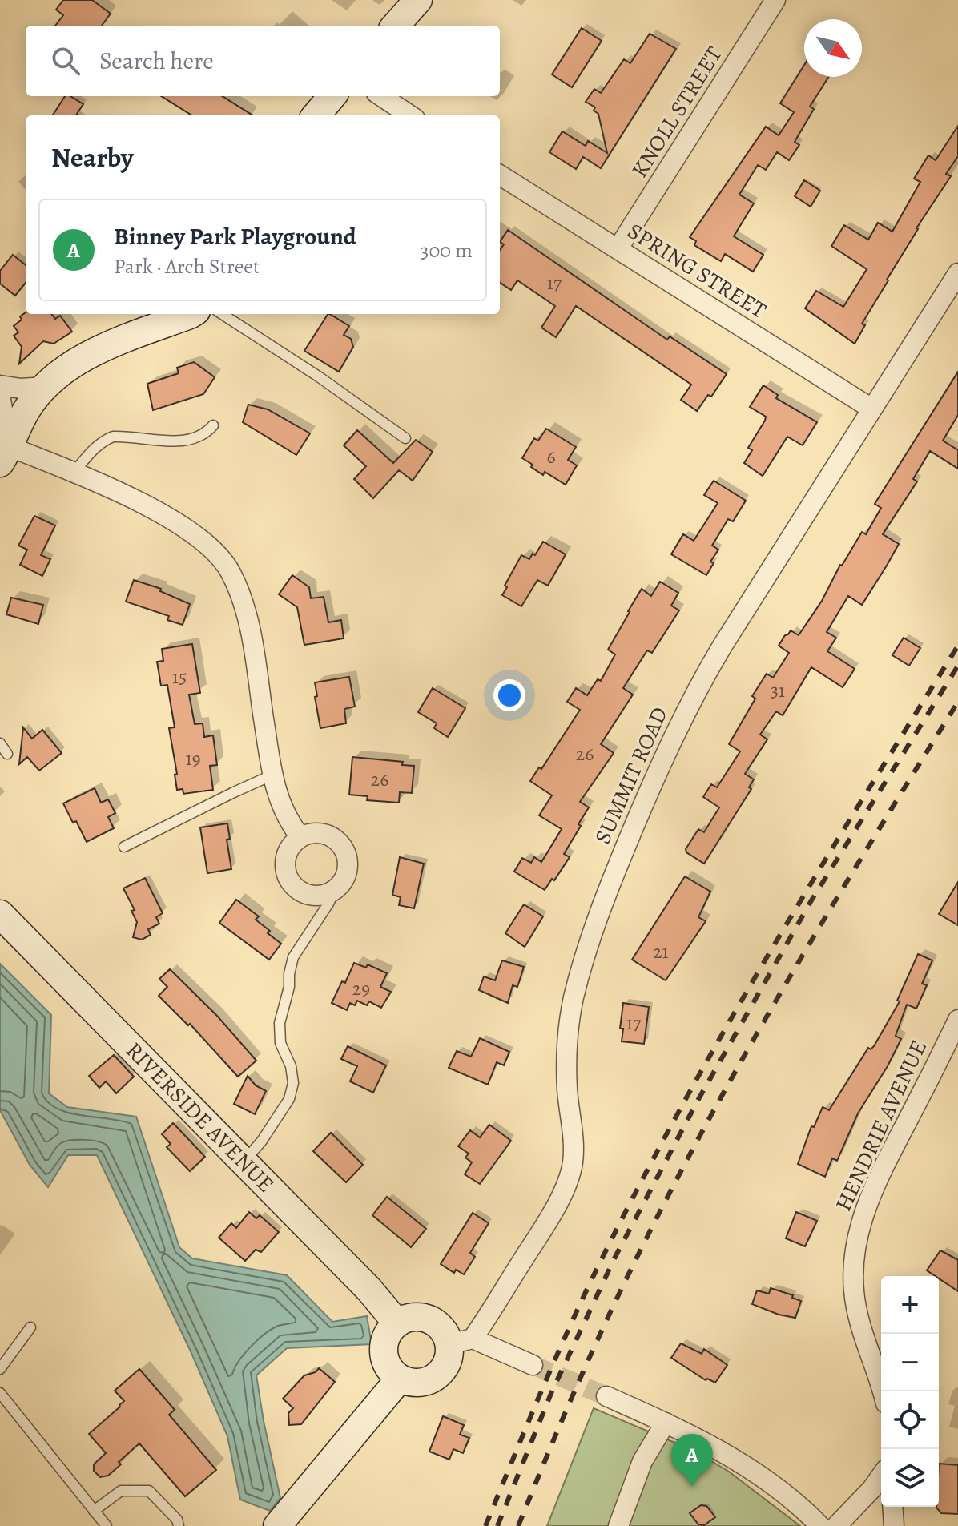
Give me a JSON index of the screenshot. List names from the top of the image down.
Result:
{
  "streets": {
    "street": [
      "KNOLL STREET",
      "SPRING STREET",
      "SUMMIT ROAD",
      "RIVERSIDE AVENUE",
      "HENDRIE AVENUE"
    ]
  },
  "crossings": [
    ["KNOLL STREET", "SPRING STREET"],
    ["SPRING STREET", "SUMMIT ROAD"],
    ["SUMMIT ROAD", "RIVERSIDE AVENUE"]
  ],
  "house_numbers": [
    "17",
    "6",
    "15",
    "31",
    "26",
    "19",
    "26",
    "21",
    "29",
    "17"
  ],
  "north": "bottom right",
  "page": {
    "search": "Search here",
    "heading": "Nearby",
    "list": [
      {
        "mark": "A",
        "name": "Binney Park Playground",
        "note": "Park · Arch Street",
        "value": "300 m"
      }
    ],
    "map_buttons": ["+", "−"],
    "pins": "A"
  }
}
